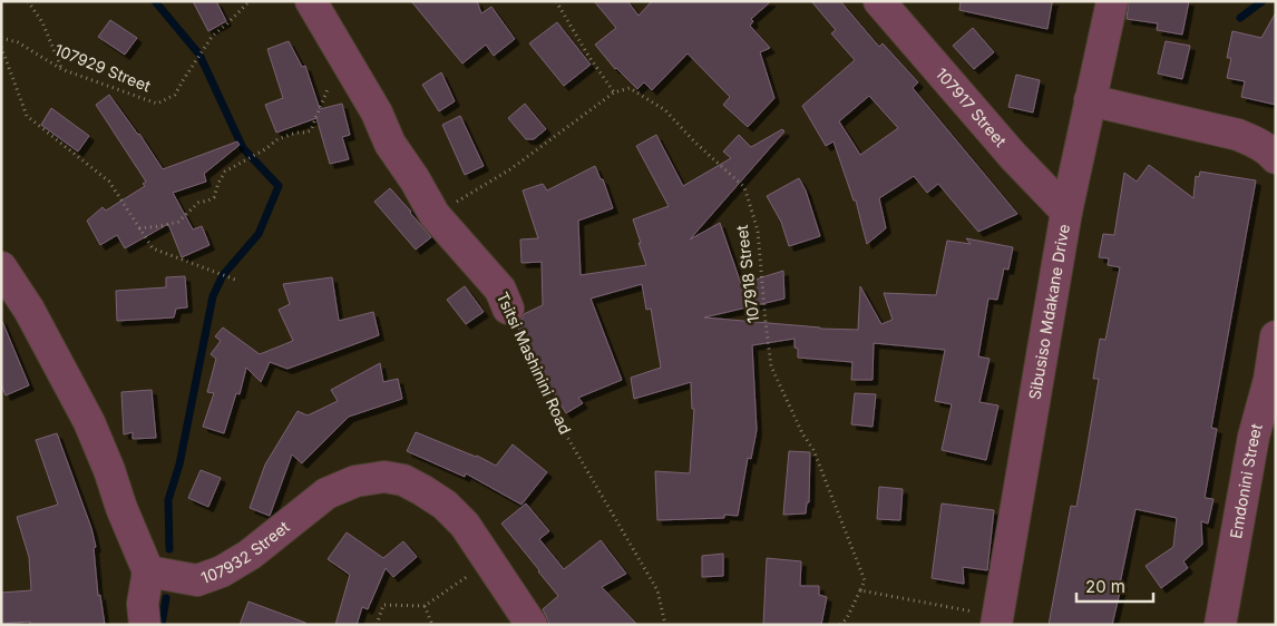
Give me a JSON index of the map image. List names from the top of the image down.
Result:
{
  "streets": {
    "street": [
      "107917 Street",
      "Sibusiso Mdakane Drive",
      "Tsitsi Mashinini Road",
      "Emdonini Street",
      "107932 Street"
    ],
    "path": ["107929 Street", "107918 Street"]
  },
  "crossings": [
    ["107917 Street", "Sibusiso Mdakane Drive"]
  ],
  "scale_bar": "20 m"
}
